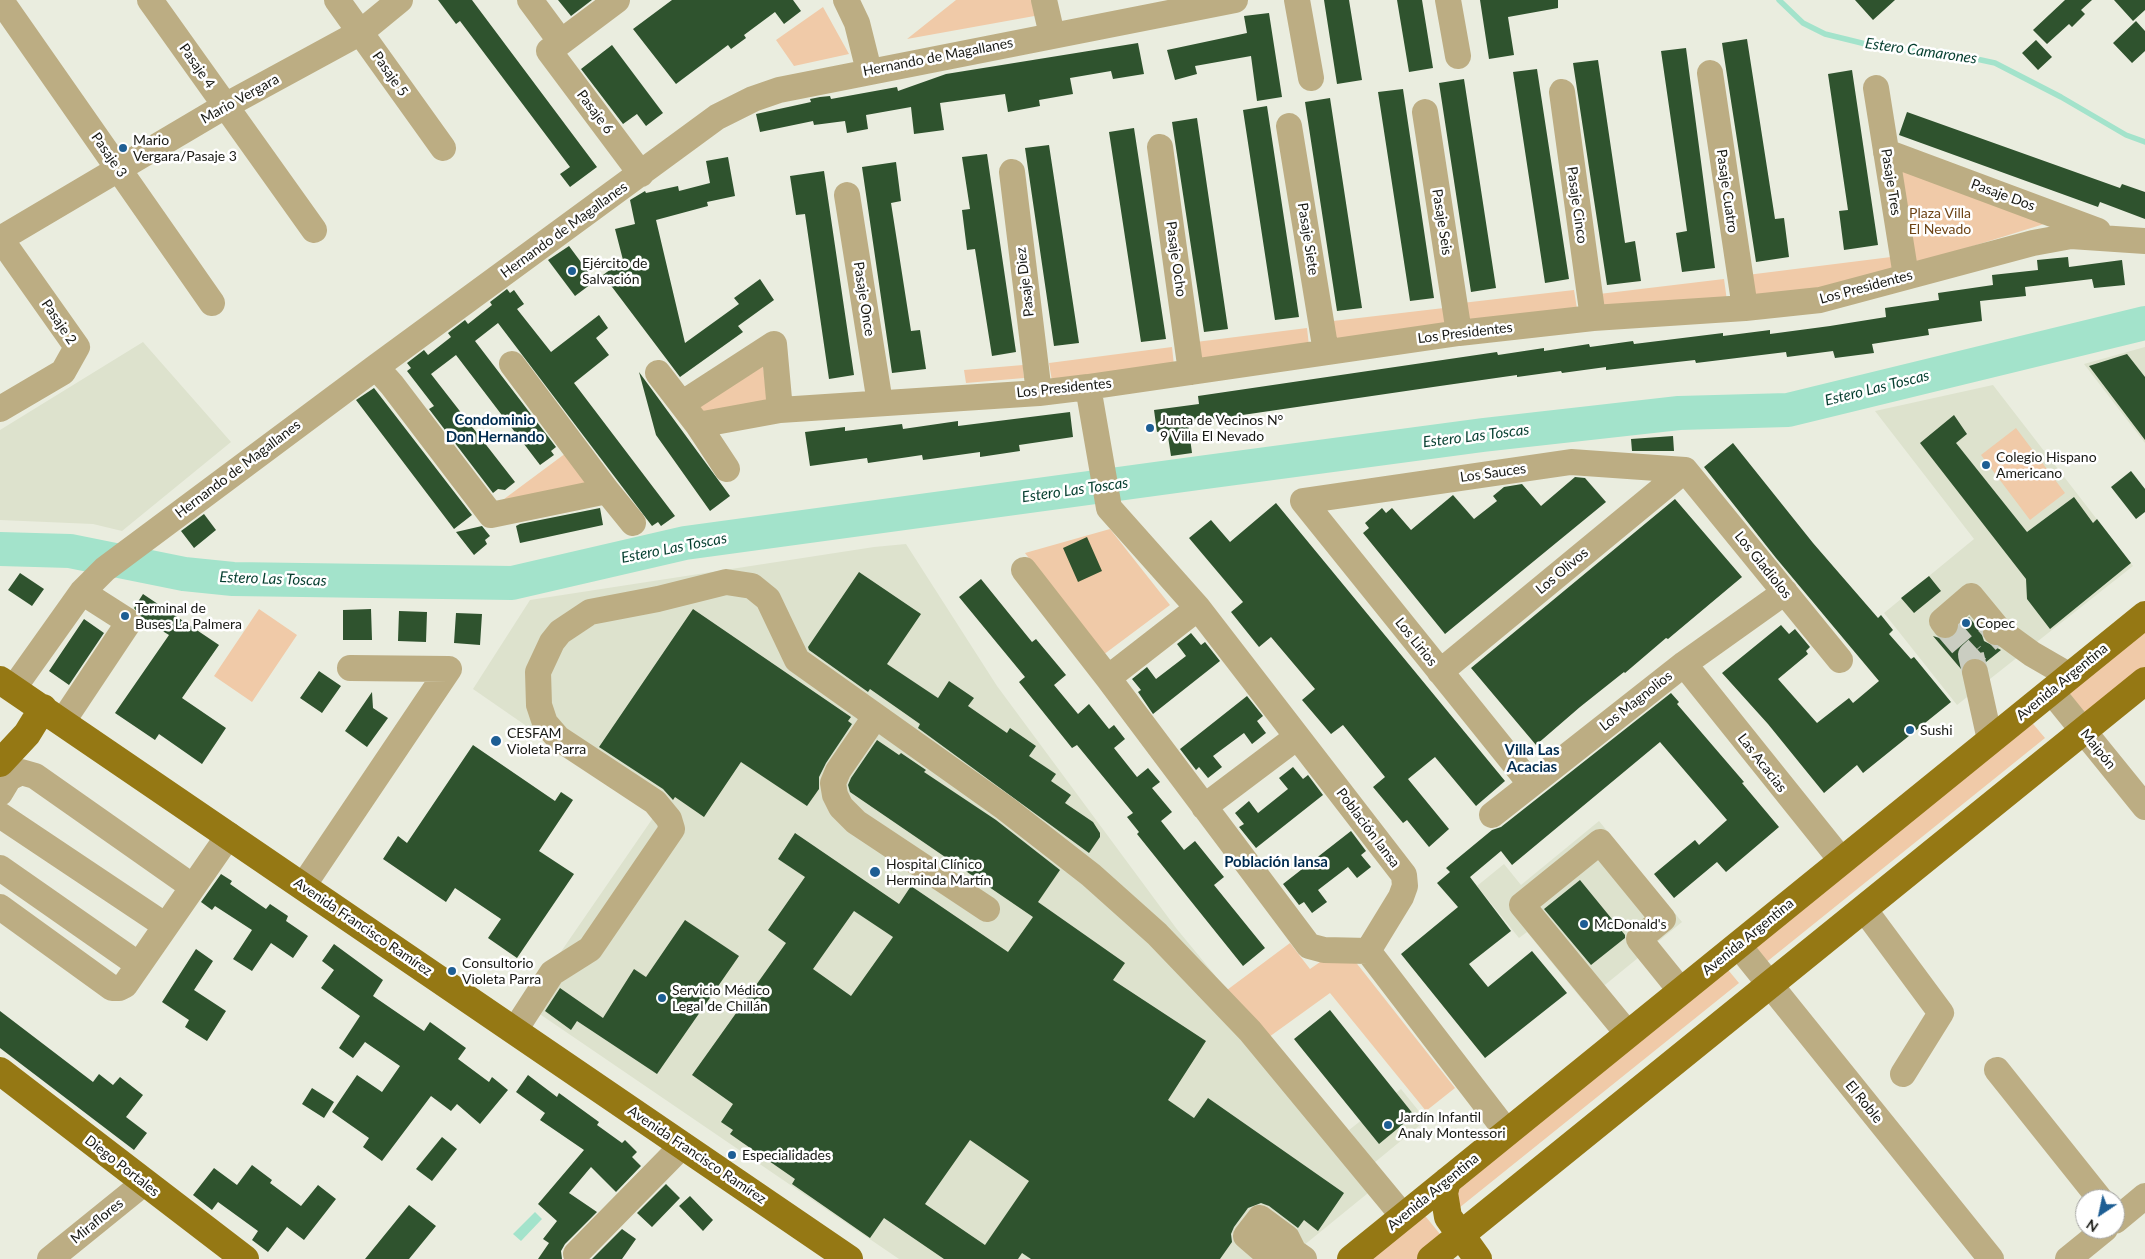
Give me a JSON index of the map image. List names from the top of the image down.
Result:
{
  "streets": {
    "main road": ["Avenida Argentina", "Avenida Francisco Ramírez", "Diego Portales"],
    "street": [
      "Hernando de Magallanes",
      "Pasaje 4",
      "Pasaje 5",
      "Mario Vergara",
      "Pasaje 6",
      "Pasaje 3",
      "Pasaje Tres",
      "Pasaje Cuatro",
      "Pasaje Dos",
      "Pasaje Cinco",
      "Pasaje Seis",
      "Pasaje Siete",
      "Pasaje Ocho",
      "Pasaje Diez",
      "Los Presidentes",
      "Pasaje Once",
      "Pasaje 2",
      "Los Sauces",
      "Los Gladiolos",
      "Los Olivos",
      "Los Lirios",
      "Los Magnolios",
      "Maipón",
      "Las Acacias",
      "Población Iansa",
      "El Roble",
      "Miraflores"
    ]
  },
  "crossings": [
    ["Hernando de Magallanes", "Pasaje 6"],
    ["Hernando de Magallanes", "Avenida Francisco Ramírez"],
    ["Pasaje 4", "Mario Vergara"],
    ["Pasaje 5", "Mario Vergara"],
    ["Mario Vergara", "Pasaje 3"],
    ["Mario Vergara", "Pasaje 2"],
    ["Pasaje Tres", "Pasaje Dos"],
    ["Pasaje Tres", "Los Presidentes"],
    ["Pasaje Cuatro", "Los Presidentes"],
    ["Pasaje Dos", "Los Presidentes"],
    ["Pasaje Cinco", "Los Presidentes"],
    ["Pasaje Seis", "Los Presidentes"],
    ["Pasaje Siete", "Los Presidentes"],
    ["Pasaje Ocho", "Los Presidentes"],
    ["Pasaje Diez", "Los Presidentes"],
    ["Los Presidentes", "Pasaje Once"],
    ["Los Presidentes", "Población Iansa"],
    ["Los Sauces", "Los Gladiolos"],
    ["Los Sauces", "Los Olivos"],
    ["Los Sauces", "Los Lirios"],
    ["Los Gladiolos", "Los Olivos"],
    ["Los Gladiolos", "Los Magnolios"],
    ["Los Olivos", "Los Lirios"],
    ["Los Lirios", "Los Magnolios"],
    ["Avenida Argentina", "Maipón"],
    ["Avenida Argentina", "Las Acacias"],
    ["Avenida Argentina", "El Roble"],
    ["Los Magnolios", "Las Acacias"],
    ["Diego Portales", "Miraflores"]
  ],
  "districts": ["Condominio Don Hernando", "Villa Las Acacias", "Población Iansa"],
  "water": ["Estero Camarones", "Estero Las Toscas"],
  "parks": ["Plaza Villa El Nevado"],
  "places": [
    "Mario Vergara/Pasaje 3",
    "Ejército de Salvación",
    "Junta de Vecinos N° 9 Villa El Nevado",
    "Colegio Hispano Americano",
    "Terminal de Buses La Palmera",
    "Copec",
    "Sushi",
    "CESFAM Violeta Parra",
    "Hospital Clínico Herminda Martín",
    "McDonald's",
    "Consultorio Violeta Parra",
    "Servicio Médico Legal de Chillán",
    "Jardín Infantil Analy Montessori",
    "Especialidades"
  ],
  "north": "bottom left"
}
